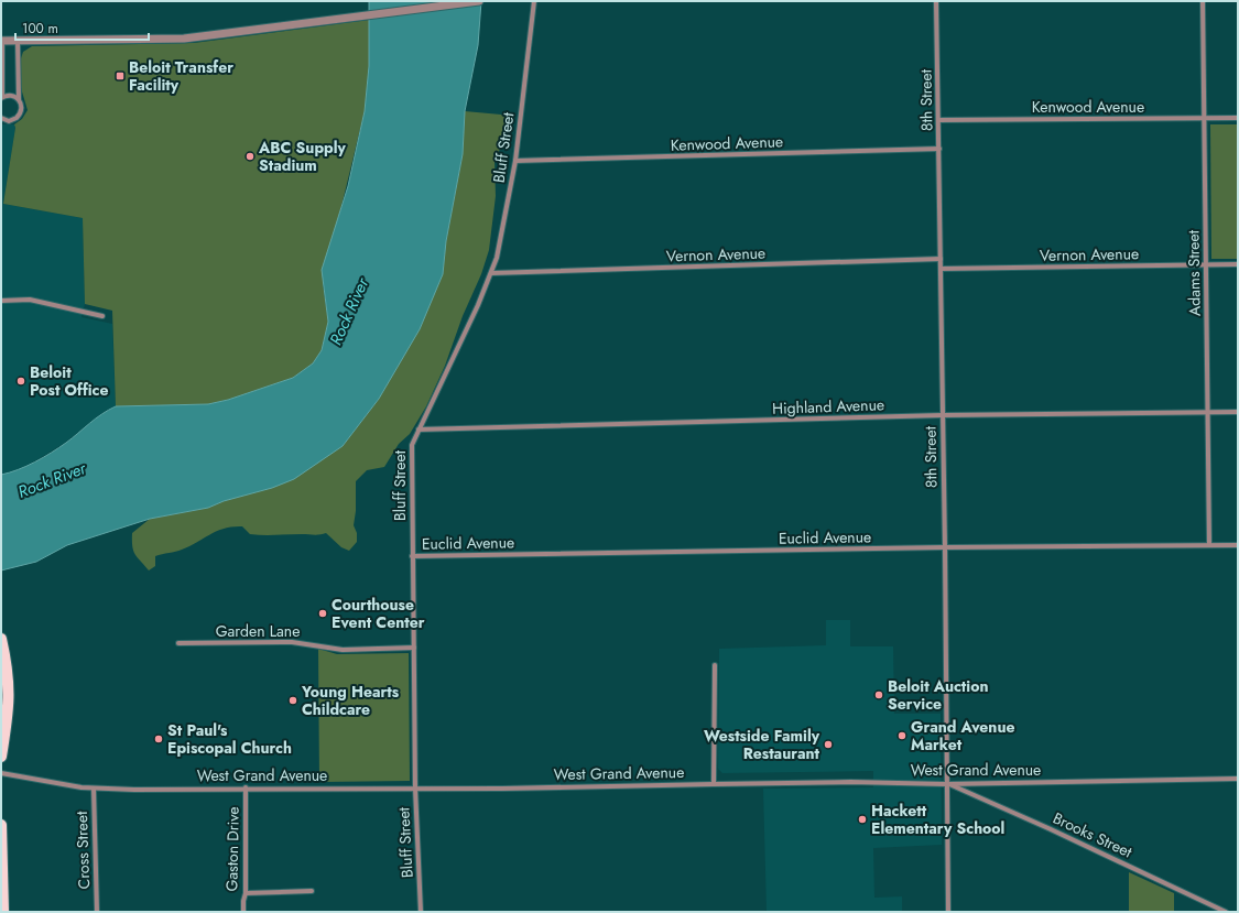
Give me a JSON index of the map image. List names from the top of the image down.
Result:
{
  "streets": {
    "street": [
      "8th Street",
      "Kenwood Avenue",
      "Bluff Street",
      "Vernon Avenue",
      "Adams Street",
      "Highland Avenue",
      "Euclid Avenue",
      "Garden Lane",
      "West Grand Avenue",
      "Brooks Street",
      "Gaston Drive",
      "Cross Street"
    ]
  },
  "crossings": [
    ["8th Street", "Kenwood Avenue"],
    ["8th Street", "Vernon Avenue"],
    ["8th Street", "Highland Avenue"],
    ["8th Street", "Euclid Avenue"],
    ["8th Street", "West Grand Avenue"],
    ["8th Street", "Brooks Street"],
    ["Kenwood Avenue", "Bluff Street"],
    ["Kenwood Avenue", "Adams Street"],
    ["Bluff Street", "Vernon Avenue"],
    ["Bluff Street", "Highland Avenue"],
    ["Bluff Street", "Euclid Avenue"],
    ["Bluff Street", "Garden Lane"],
    ["Bluff Street", "West Grand Avenue"],
    ["Vernon Avenue", "Adams Street"],
    ["Adams Street", "Highland Avenue"],
    ["Adams Street", "Euclid Avenue"],
    ["West Grand Avenue", "Brooks Street"],
    ["West Grand Avenue", "Gaston Drive"],
    ["West Grand Avenue", "Cross Street"]
  ],
  "water": ["Rock River"],
  "places": {
    "transit": ["Beloit Transfer Facility"],
    "other": [
      "ABC Supply Stadium",
      "Beloit Post Office",
      "Courthouse Event Center",
      "Beloit Auction Service",
      "Young Hearts Childcare",
      "Grand Avenue Market",
      "St Paul's Episcopal Church",
      "Westside Family Restaurant",
      "Hackett Elementary School"
    ]
  },
  "scale_bar": "100 m"
}
